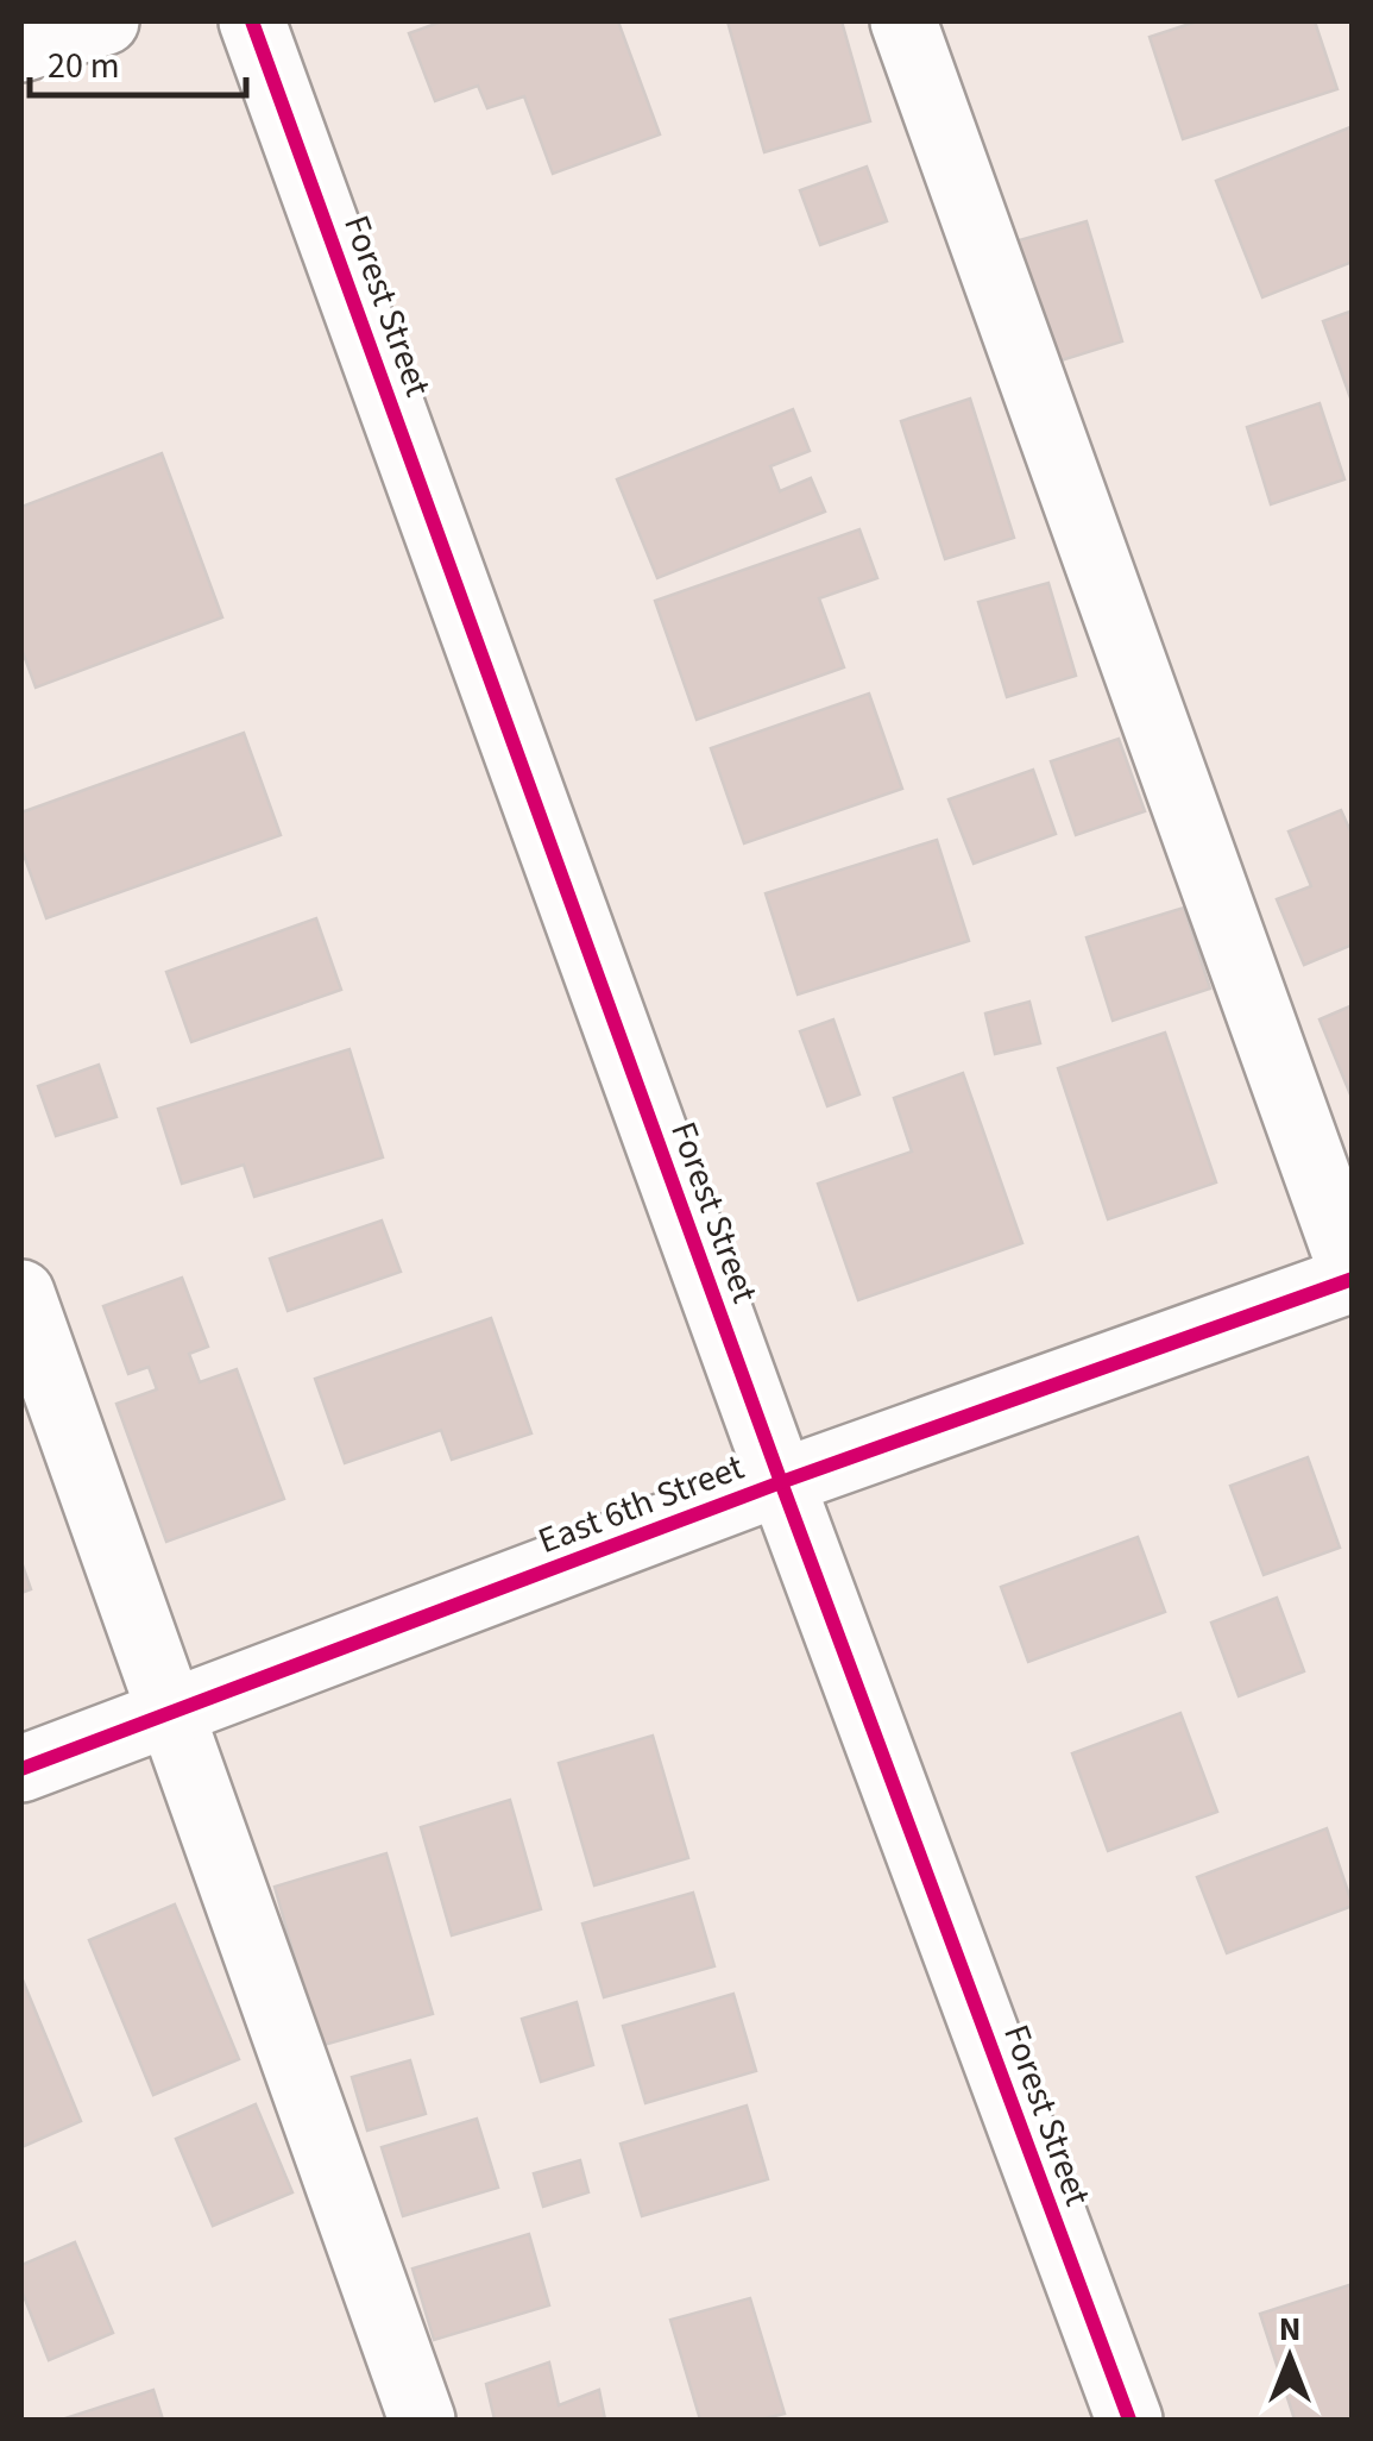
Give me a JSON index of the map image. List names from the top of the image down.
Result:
{
  "streets": {
    "street": ["Forest Street", "East 6th Street"]
  },
  "crossings": [
    ["Forest Street", "East 6th Street"]
  ],
  "scale_bar": "20 m",
  "north": "top"
}
